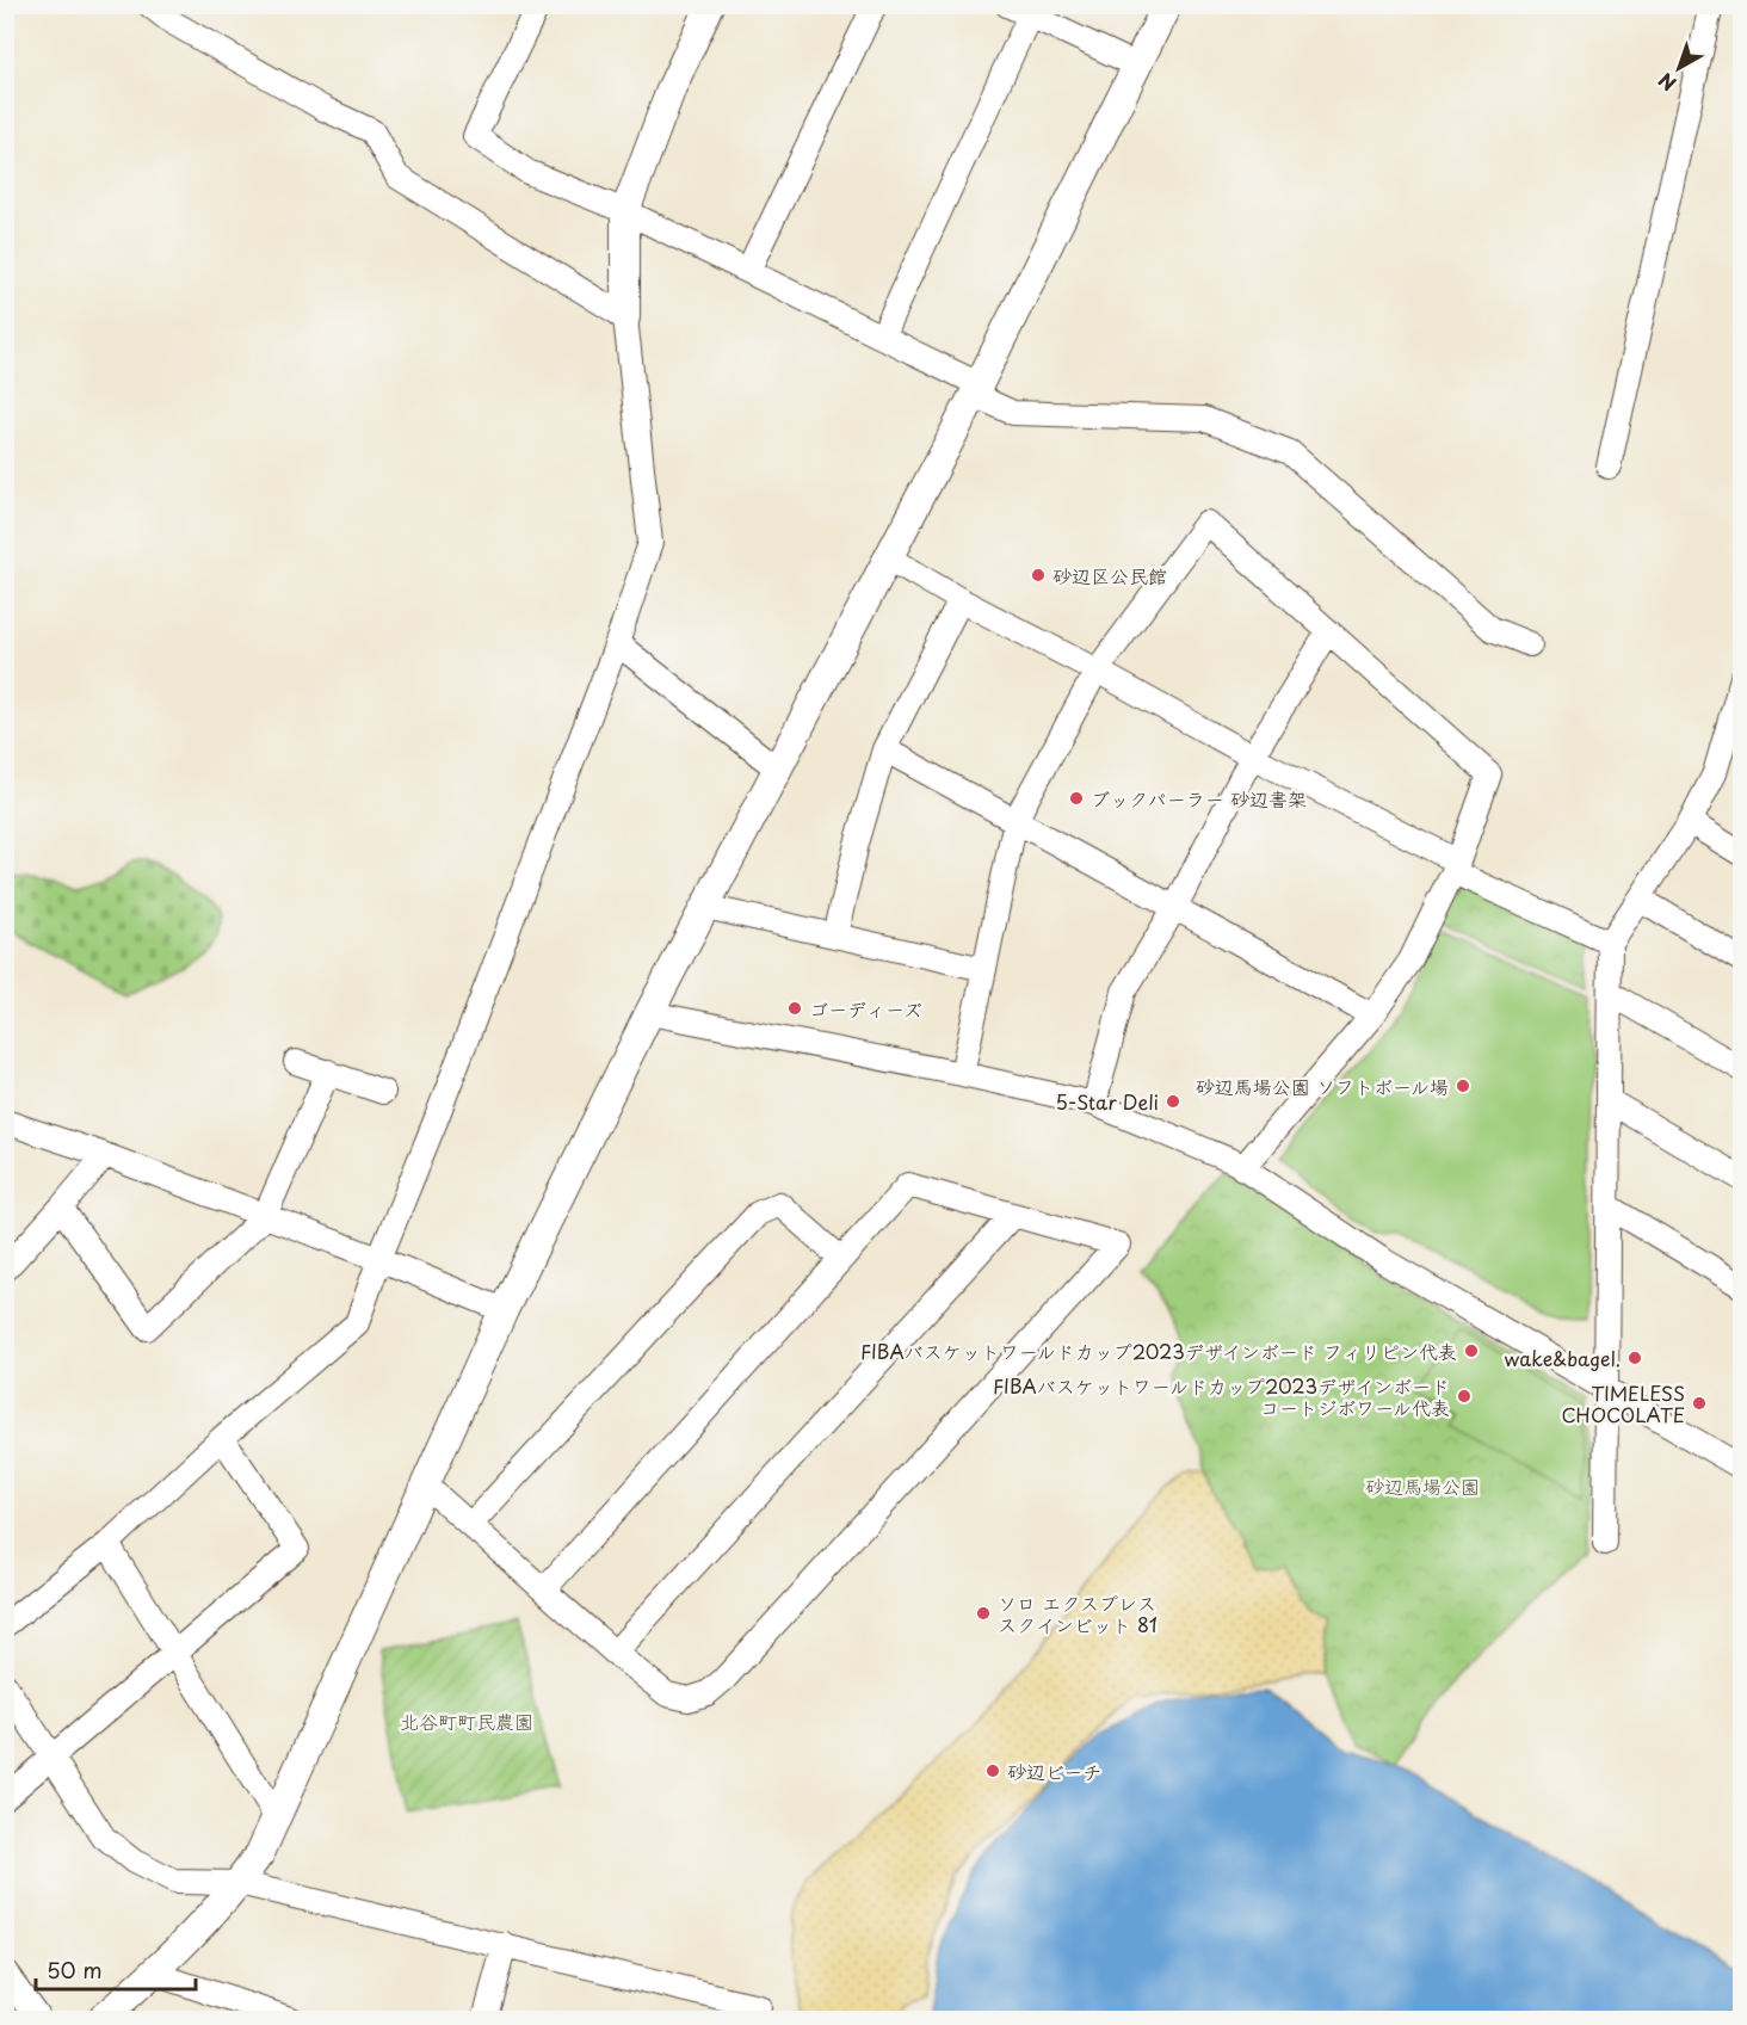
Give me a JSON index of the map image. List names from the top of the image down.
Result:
{
  "parks": ["砂辺馬場公園", "北谷町町民農園"],
  "places": [
    "砂辺区公民館",
    "ブックパーラー 砂辺書架",
    "ゴーディーズ",
    "砂辺馬場公園 ソフトボール場",
    "5-Star Deli",
    "FIBAバスケットワールドカップ2023デザインボード フィリピン代表",
    "wake&bagel.",
    "FIBAバスケットワールドカップ2023デザインボード コートジボワール代表",
    "TIMELESS CHOCOLATE",
    "ソロ エクスプレス スクインビット 81",
    "砂辺ビーチ"
  ],
  "scale_bar": "50 m",
  "north": "bottom left"
}
